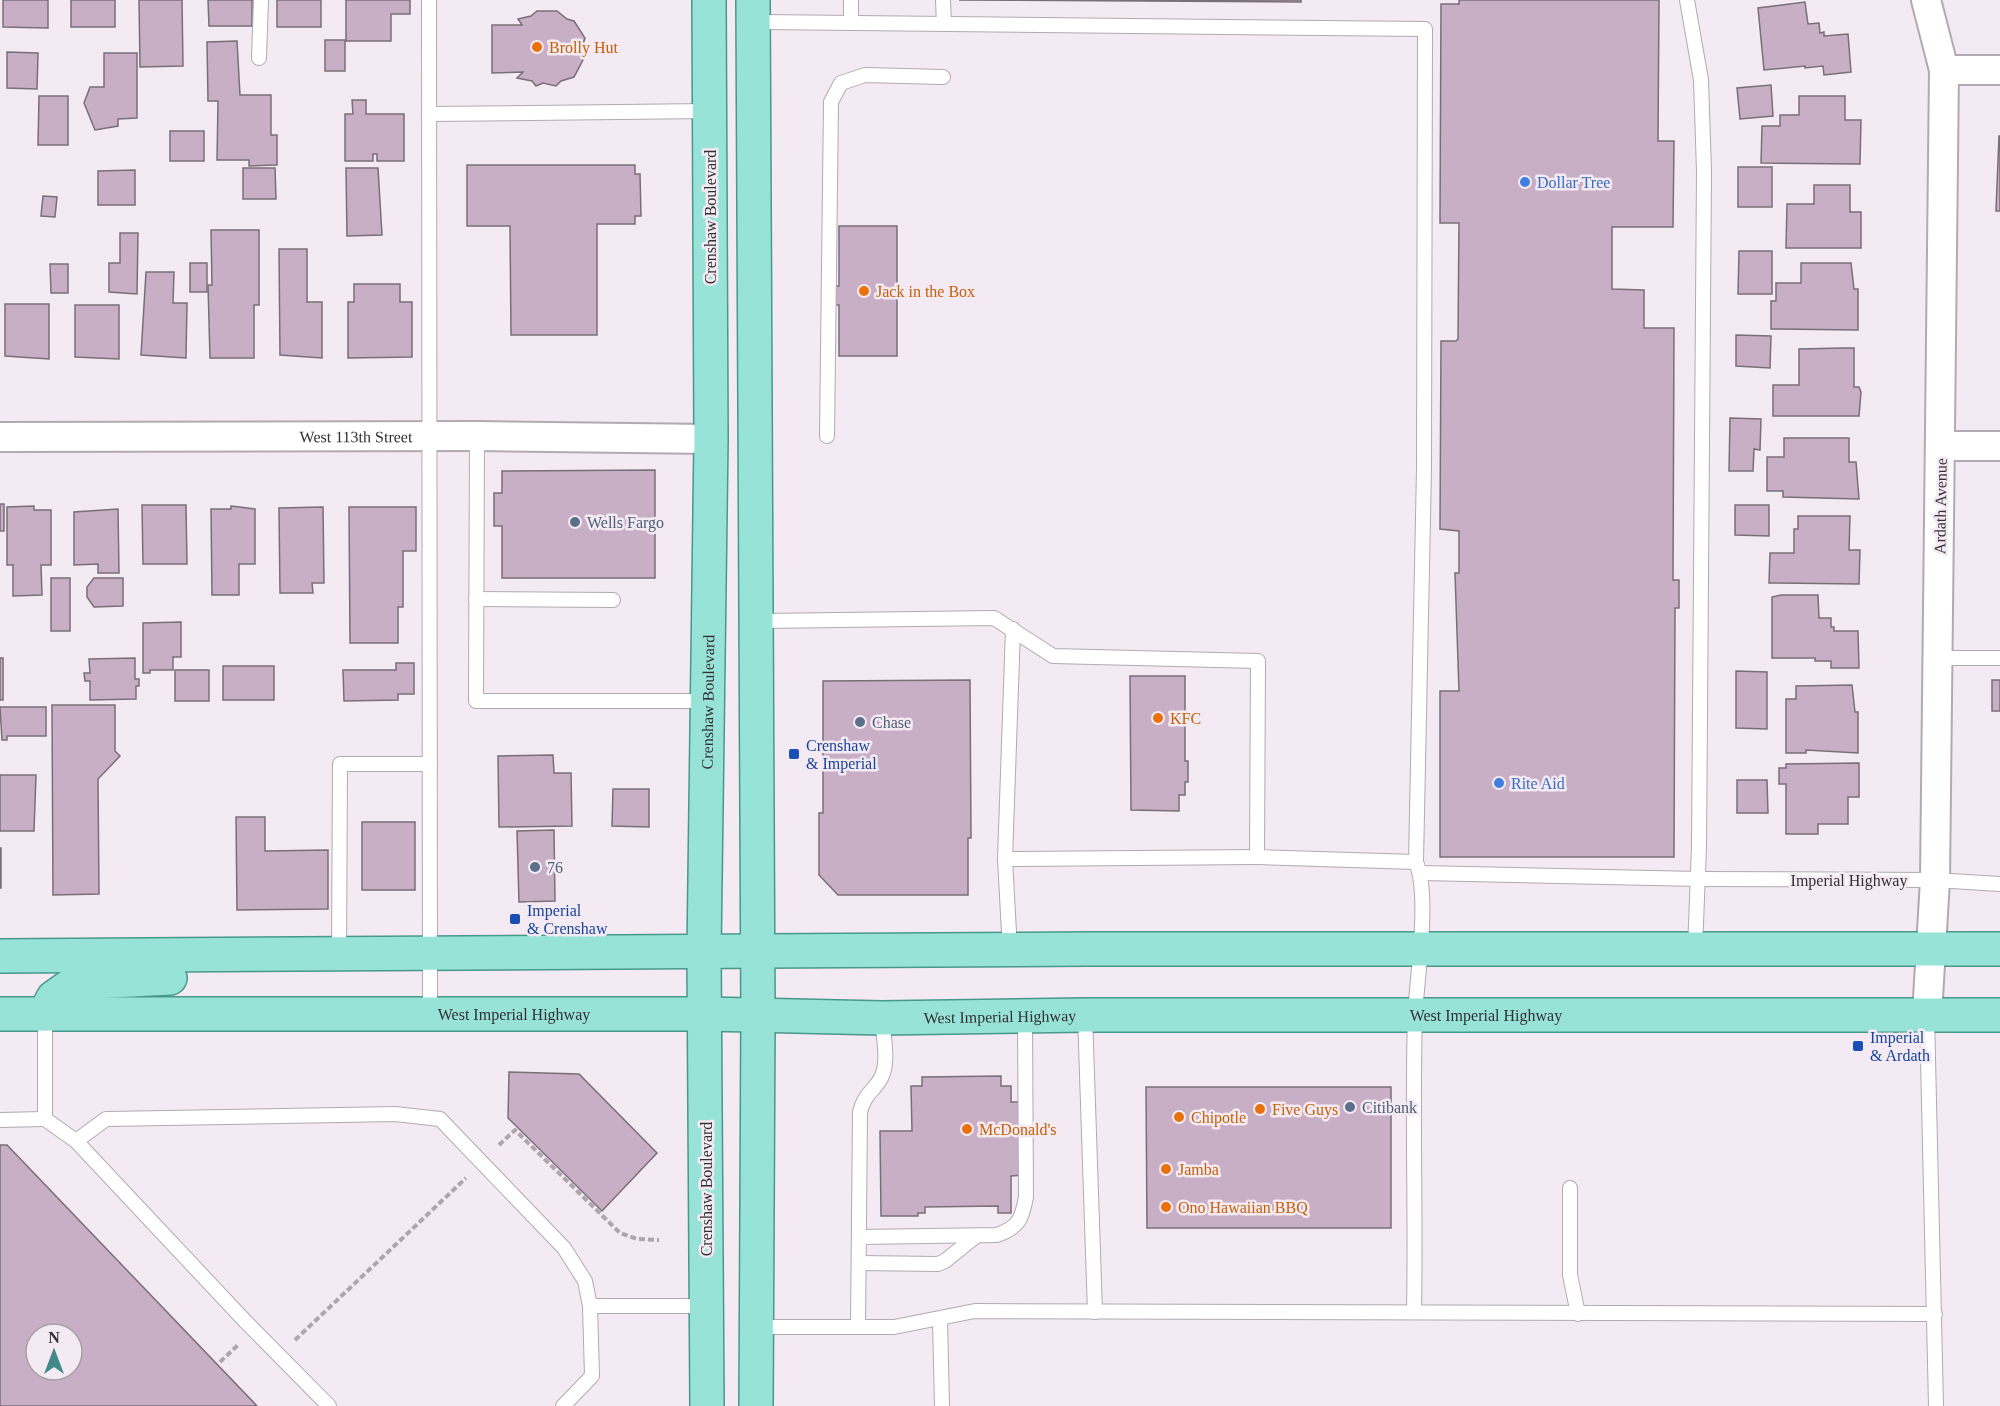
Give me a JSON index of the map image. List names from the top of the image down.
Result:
{
  "streets": {
    "main road": ["Crenshaw Boulevard", "West Imperial Highway"],
    "street": ["West 113th Street", "Ardath Avenue"],
    "lane": ["Imperial Highway"]
  },
  "crossings": [
    ["Crenshaw Boulevard", "West 113th Street"],
    ["Crenshaw Boulevard", "West Imperial Highway"],
    ["Ardath Avenue", "Imperial Highway"],
    ["Ardath Avenue", "West Imperial Highway"]
  ],
  "places": {
    "other": [
      "Brolly Hut",
      "Dollar Tree",
      "Jack in the Box",
      "Wells Fargo",
      "KFC",
      "Chase",
      "Rite Aid",
      "76",
      "Citibank",
      "Five Guys",
      "Chipotle",
      "McDonald's",
      "Jamba",
      "Ono Hawaiian BBQ"
    ],
    "transit": ["Crenshaw & Imperial", "Imperial & Crenshaw", "Imperial & Ardath"]
  },
  "north": "top"
}
